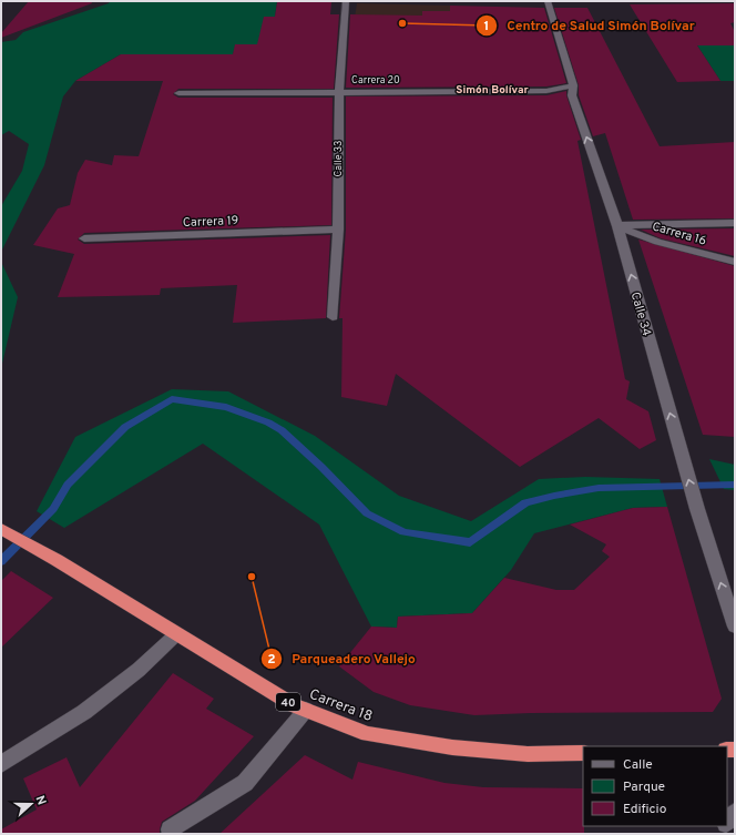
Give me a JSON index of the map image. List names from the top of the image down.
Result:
{
  "streets": {
    "highway": ["40", "Carrera 18"],
    "street": [
      "Carrera 20",
      "Calle 33",
      "Carrera 19",
      "Carrera 16",
      "Calle 34"
    ]
  },
  "crossings": [
    ["Carrera 20", "Calle 33"],
    ["Carrera 20", "Calle 34"],
    ["Calle 33", "Carrera 19"],
    ["Carrera 16", "Calle 34"]
  ],
  "one_way": ["Calle 34"],
  "districts": ["Simón Bolívar"],
  "places": ["Centro de Salud Simón Bolívar", "Parqueadero Vallejo"],
  "legend": ["Calle", "Parque", "Edificio"],
  "north": "right"
}
